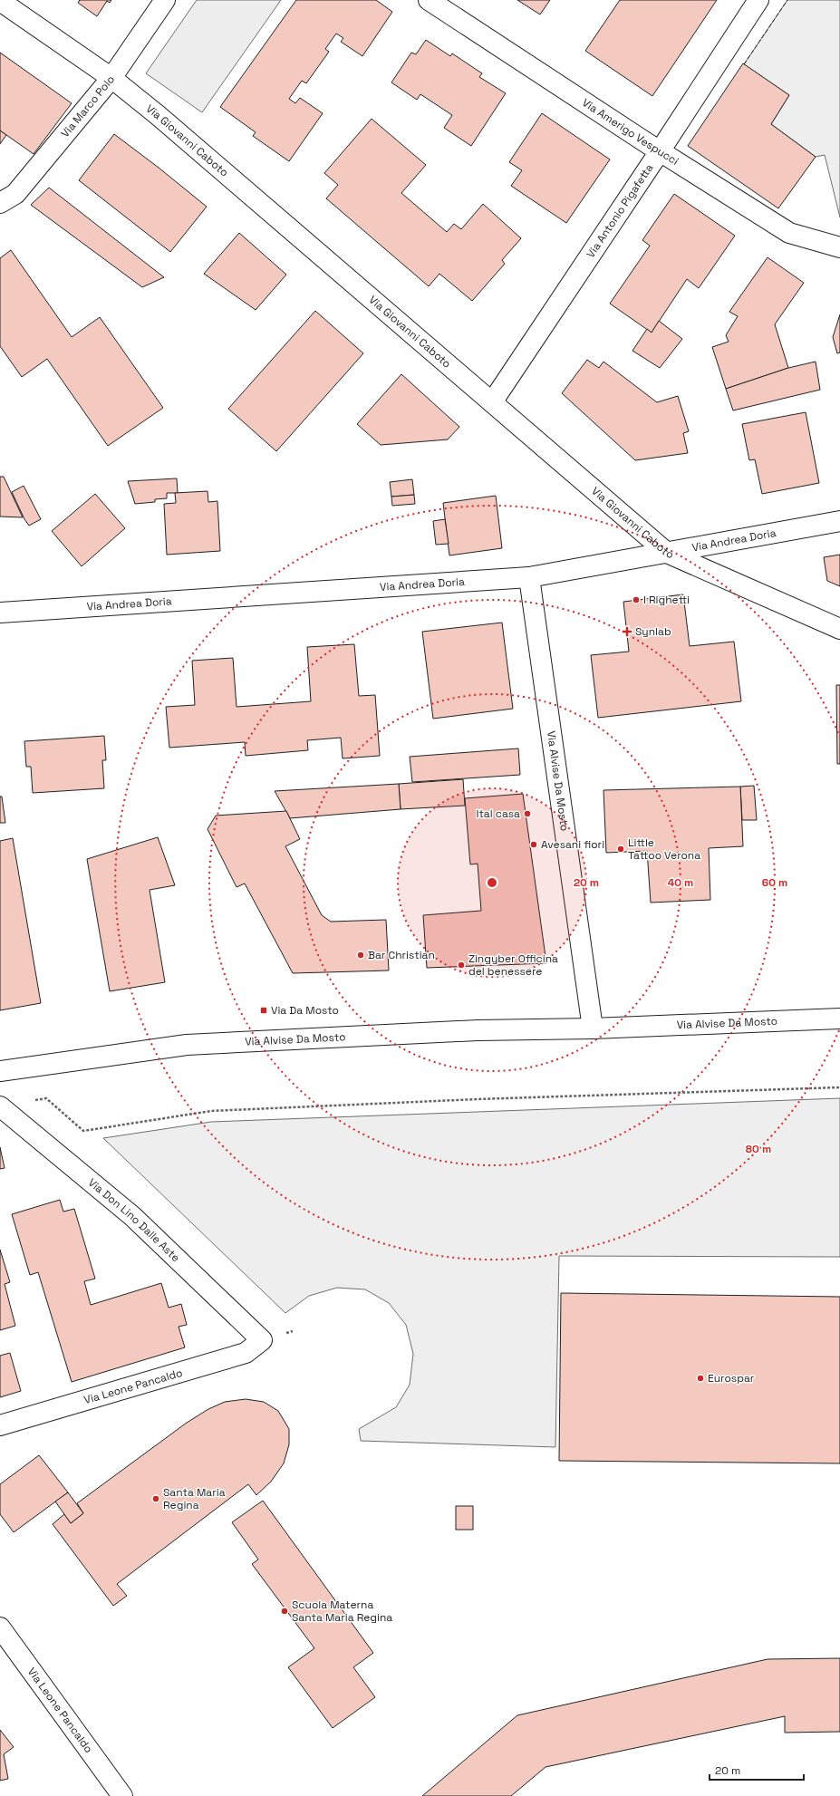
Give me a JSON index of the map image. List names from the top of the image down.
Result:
{
  "streets": {
    "street": [
      "Via Marco Polo",
      "Via Amerigo Vespucci",
      "Via Giovanni Caboto",
      "Via Antonio Pigafetta",
      "Via Andrea Doria",
      "Via Alvise Da Mosto",
      "Via Don Lino Dalle Aste",
      "Via Leone Pancaldo"
    ]
  },
  "crossings": [
    ["Via Marco Polo", "Via Giovanni Caboto"],
    ["Via Amerigo Vespucci", "Via Antonio Pigafetta"],
    ["Via Giovanni Caboto", "Via Antonio Pigafetta"],
    ["Via Giovanni Caboto", "Via Andrea Doria"],
    ["Via Andrea Doria", "Via Alvise Da Mosto"],
    ["Via Don Lino Dalle Aste", "Via Leone Pancaldo"]
  ],
  "places": {
    "other": [
      "I Righetti",
      "Ital casa",
      "Avesani fiori",
      "Little Tattoo Verona",
      "Bar Christian",
      "Zingyber Officina del benessere",
      "Eurospar",
      "Santa Maria Regina",
      "Scuola Materna Santa Maria Regina"
    ],
    "health": ["Synlab"],
    "transit": ["Via Da Mosto"]
  },
  "scale_bar": "20 m",
  "rings": [
    "20 m",
    "40 m",
    "60 m",
    "80 m"
  ]
}
